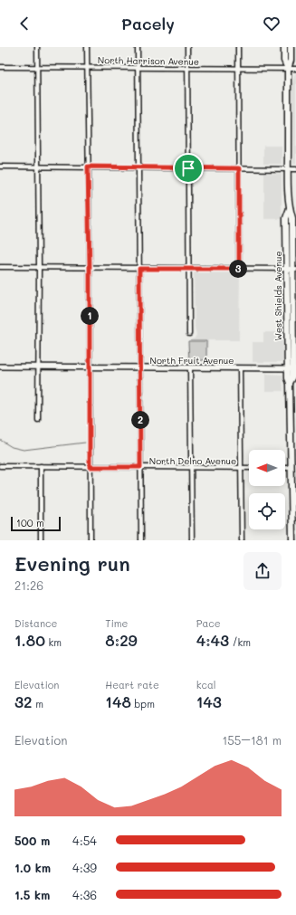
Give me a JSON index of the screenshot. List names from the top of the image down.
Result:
{
  "streets": {
    "main road": ["West Shields Avenue"],
    "street": ["North Harrison Avenue", "North Fruit Avenue", "North Delno Avenue"]
  },
  "crossings": [
    ["North Harrison Avenue", "West Shields Avenue"],
    ["West Shields Avenue", "North Fruit Avenue"]
  ],
  "scale_bar": "100 m",
  "north": "left",
  "page": {
    "header": "Pacely",
    "pins": ["3", "1", "2"],
    "scale": "100 m",
    "heading": ["Evening run", "21:26"],
    "stats": [
      ["Distance", "1.80 km"],
      ["Time", "8:29"],
      ["Pace", "4:43 /km"],
      ["Elevation", "32 m"],
      ["Heart rate", "148 bpm"],
      ["kcal", "143"]
    ],
    "chart": ["Elevation", "155–181 m"],
    "list": [
      {
        "name": "500 m",
        "note": "4:54"
      },
      {
        "name": "1.0 km",
        "note": "4:39"
      },
      {
        "name": "1.5 km",
        "note": "4:36"
      }
    ]
  }
}
